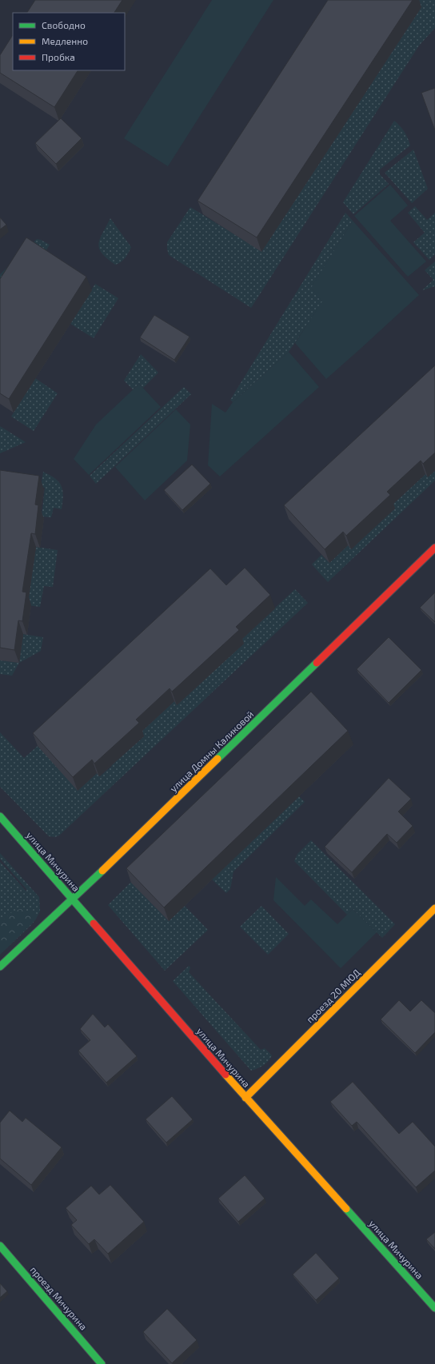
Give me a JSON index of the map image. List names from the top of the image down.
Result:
{
  "streets": {
    "street": [
      "улица Домны Каликовой",
      "улица Мичурина",
      "проезд 20 МЮД",
      "проезд Мичурина"
    ]
  },
  "crossings": [
    ["улица Домны Каликовой", "улица Мичурина"],
    ["улица Мичурина", "проезд 20 МЮД"]
  ],
  "legend": ["Свободно", "Медленно", "Пробка"]
}
